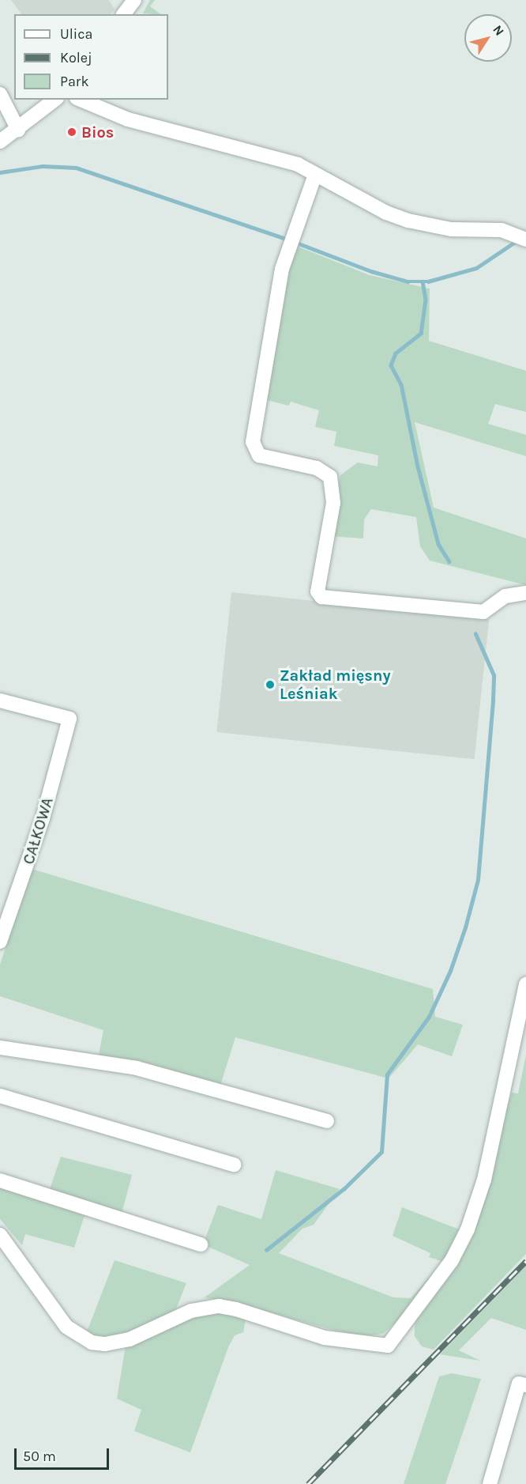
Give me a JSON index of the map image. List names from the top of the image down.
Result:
{
  "streets": {
    "street": ["CAŁKOWA"]
  },
  "places": ["Bios", "Zakład mięsny Leśniak"],
  "legend": ["Ulica", "Kolej", "Park"],
  "scale_bar": "50 m",
  "north": "top right"
}
